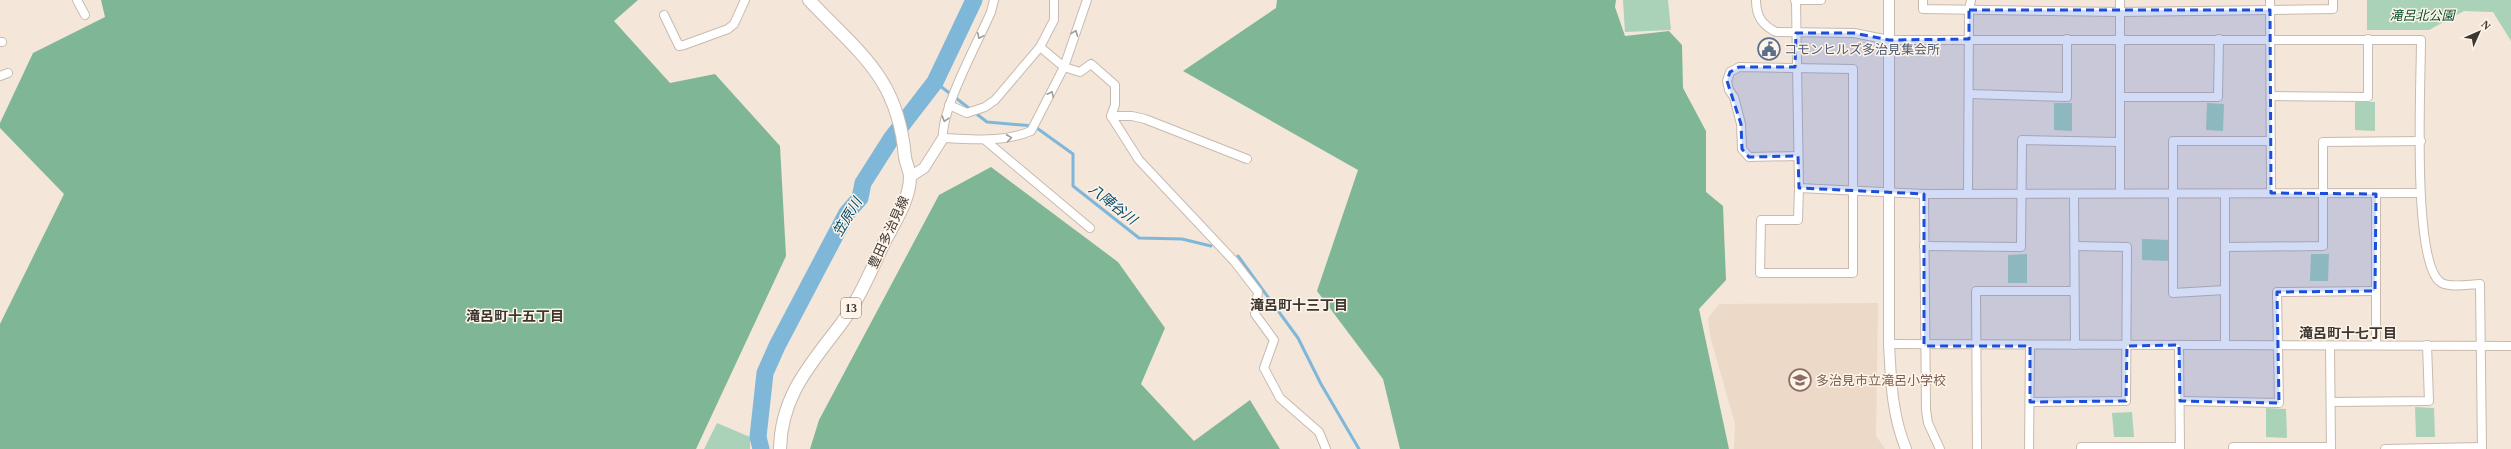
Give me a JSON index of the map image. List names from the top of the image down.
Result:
{
  "streets": {
    "main road": ["豊田多治見線", "13"]
  },
  "districts": ["滝呂町十三丁目", "滝呂町十五丁目", "滝呂町十七丁目"],
  "water": ["八陣谷川", "笠原川"],
  "parks": ["滝呂北公園"],
  "places": {
    "public building": ["コモンヒルズ多治見集会所"],
    "school or university": ["多治見市立滝呂小学校"]
  },
  "north": "top right"
}
